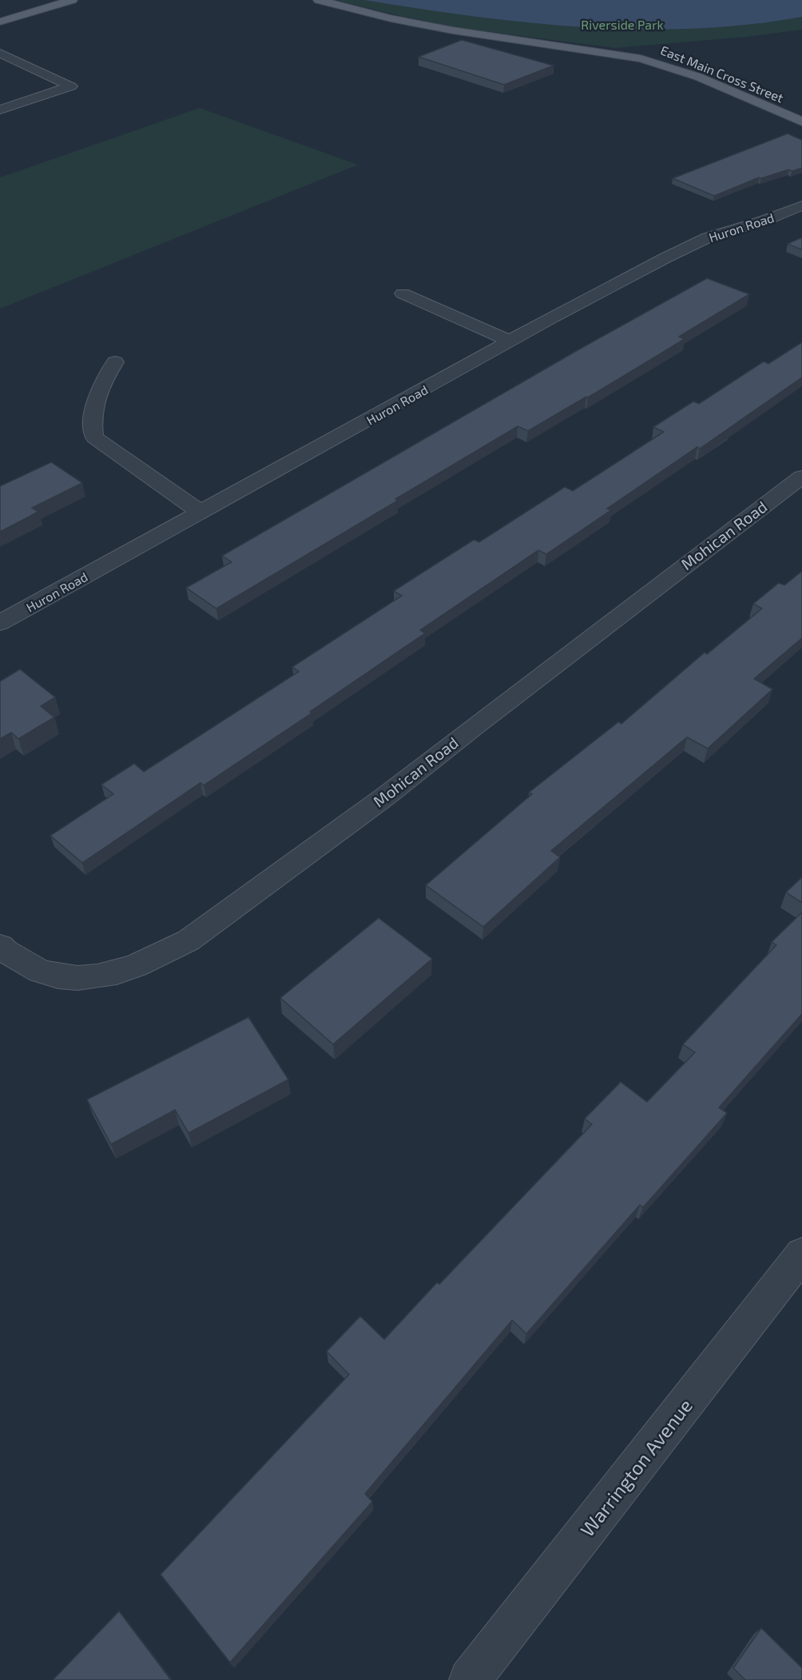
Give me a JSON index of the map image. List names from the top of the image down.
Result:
{
  "streets": {
    "main road": ["East Main Cross Street"],
    "street": ["Huron Road", "Mohican Road", "Warrington Avenue"]
  },
  "parks": ["Riverside Park"]
}
